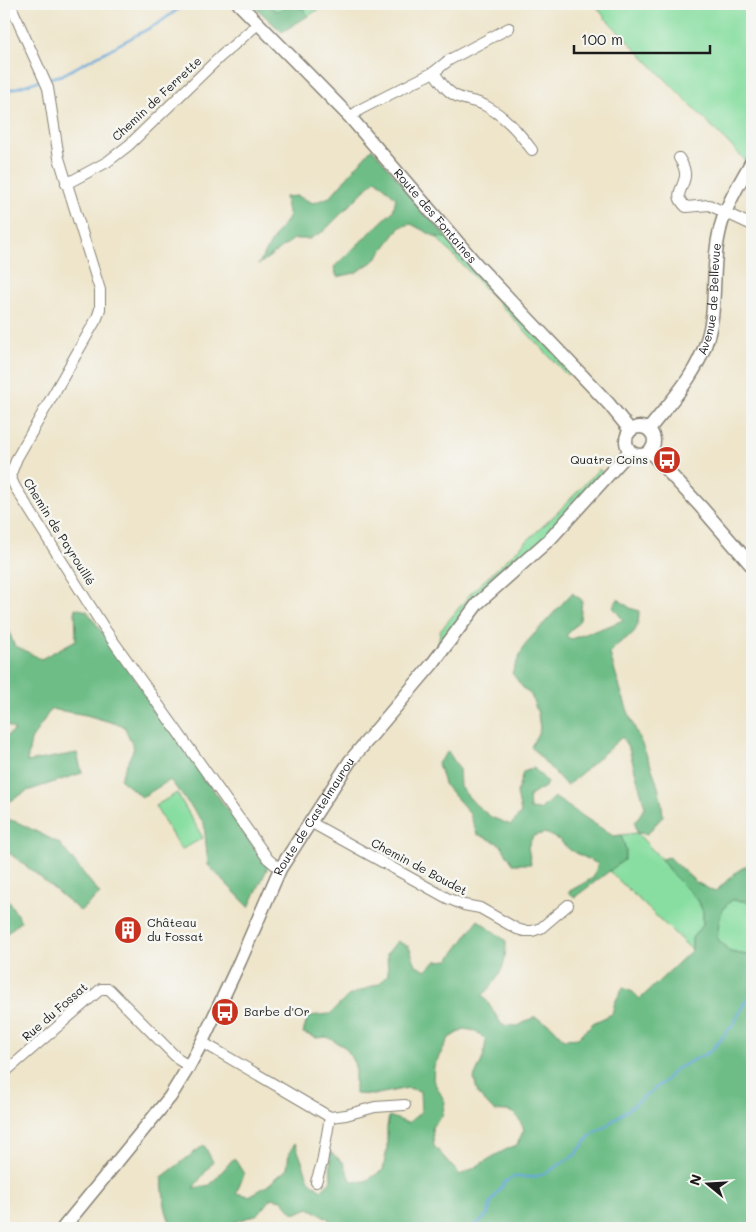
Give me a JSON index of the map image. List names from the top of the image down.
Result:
{
  "streets": {
    "street": [
      "Chemin de Ferrette",
      "Route des Fontaines",
      "Avenue de Bellevue",
      "Chemin de Payrouillé",
      "Route de Castelmaurou",
      "Chemin de Boudet",
      "Rue du Fossat"
    ]
  },
  "crossings": [
    ["Chemin de Ferrette", "Route des Fontaines"],
    ["Chemin de Ferrette", "Chemin de Payrouillé"],
    ["Route des Fontaines", "Avenue de Bellevue"],
    ["Route des Fontaines", "Route de Castelmaurou"],
    ["Avenue de Bellevue", "Route de Castelmaurou"],
    ["Chemin de Payrouillé", "Route de Castelmaurou"],
    ["Route de Castelmaurou", "Chemin de Boudet"],
    ["Route de Castelmaurou", "Rue du Fossat"]
  ],
  "places": {
    "bus stop": ["Quatre Coins", "Barbe d'Or"],
    "building": ["Château du Fossat"]
  },
  "scale_bar": "100 m",
  "north": "left"
}
